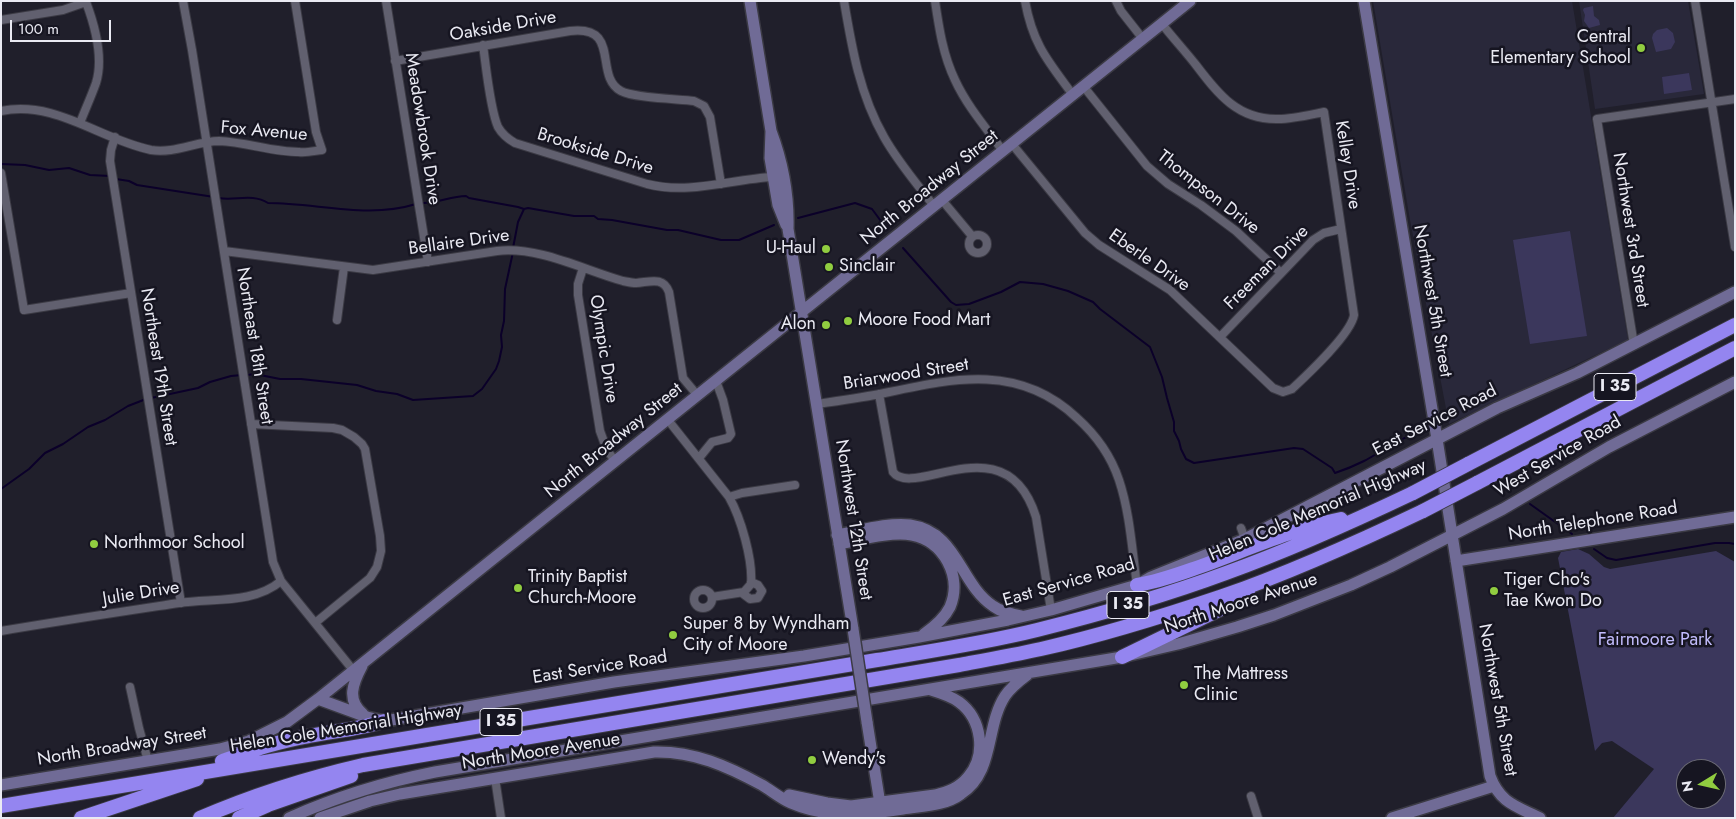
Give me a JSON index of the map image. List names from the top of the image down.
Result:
{
  "streets": {
    "highway": ["I 35", "Helen Cole Memorial Highway"],
    "main road": [
      "North Broadway Street",
      "Northwest 5th Street",
      "East Service Road",
      "West Service Road",
      "Northwest 12th Street",
      "North Telephone Road",
      "North Moore Avenue"
    ],
    "street": [
      "Oakside Drive",
      "Meadowbrook Drive",
      "Fox Avenue",
      "Brookside Drive",
      "Kelley Drive",
      "Thompson Drive",
      "Northwest 3rd Street",
      "Bellaire Drive",
      "Eberle Drive",
      "Freeman Drive",
      "Northeast 18th Street",
      "Olympic Drive",
      "Northeast 19th Street",
      "Briarwood Street",
      "Julie Drive"
    ]
  },
  "crossings": [
    ["Oakside Drive", "Meadowbrook Drive"],
    ["Oakside Drive", "Brookside Drive"],
    ["Meadowbrook Drive", "Bellaire Drive"],
    ["Fox Avenue", "Northeast 18th Street"],
    ["Fox Avenue", "Northeast 19th Street"],
    ["Brookside Drive", "Northwest 12th Street"],
    ["Kelley Drive", "North Broadway Street"],
    ["Kelley Drive", "Eberle Drive"],
    ["Kelley Drive", "Freeman Drive"],
    ["North Broadway Street", "Thompson Drive"],
    ["North Broadway Street", "Bellaire Drive"],
    ["North Broadway Street", "Eberle Drive"],
    ["North Broadway Street", "Northeast 18th Street"],
    ["North Broadway Street", "Olympic Drive"],
    ["North Broadway Street", "East Service Road"],
    ["North Broadway Street", "Northwest 12th Street"],
    ["Thompson Drive", "Freeman Drive"],
    ["Northwest 3rd Street", "East Service Road"],
    ["Bellaire Drive", "Northeast 18th Street"],
    ["Bellaire Drive", "Olympic Drive"],
    ["Eberle Drive", "Freeman Drive"],
    ["Northwest 5th Street", "East Service Road"],
    ["Northwest 5th Street", "West Service Road"],
    ["Northwest 5th Street", "North Telephone Road"],
    ["Northwest 5th Street", "North Moore Avenue"],
    ["Northeast 18th Street", "Julie Drive"],
    ["Northeast 19th Street", "Julie Drive"],
    ["Briarwood Street", "East Service Road"],
    ["Briarwood Street", "Northwest 12th Street"],
    ["West Service Road", "North Moore Avenue"],
    ["Northwest 12th Street", "North Moore Avenue"]
  ],
  "parks": ["Fairmoore Park"],
  "places": [
    "Central Elementary School",
    "U-Haul",
    "Sinclair",
    "Moore Food Mart",
    "Alon",
    "Northmoor School",
    "Trinity Baptist Church-Moore",
    "Tiger Cho's Tae Kwon Do",
    "Super 8 by Wyndham City of Moore",
    "The Mattress Clinic",
    "Wendy's"
  ],
  "scale_bar": "100 m",
  "north": "left"
}
